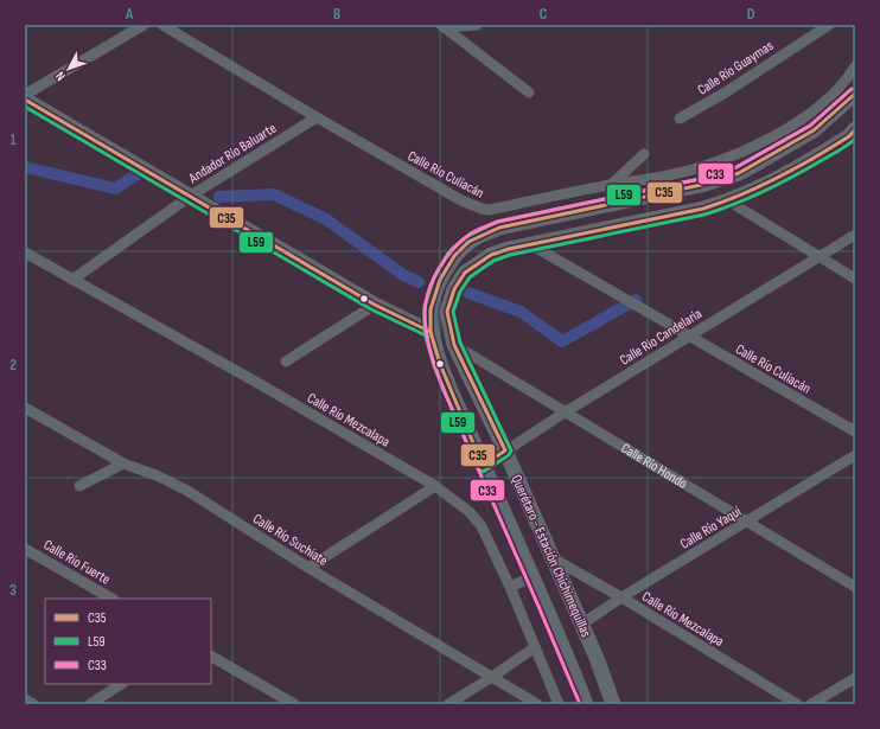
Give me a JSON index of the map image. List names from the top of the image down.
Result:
{
  "streets": {
    "main road": ["Querétaro - Estación Chichimequillas"],
    "street": [
      "Calle Río Guaymas",
      "Andador Río Baluarte",
      "Calle Río Culiacán",
      "Calle Río Candelaria",
      "Calle Río Mezcalapa",
      "Calle Río Hondo",
      "Calle Río Yaqui",
      "Calle Río Suchiate",
      "Calle Río Fuerte"
    ]
  },
  "crossings": [
    ["Andador Río Baluarte", "Calle Río Culiacán"],
    ["Andador Río Baluarte", "Calle Río Mezcalapa"],
    ["Calle Río Culiacán", "Calle Río Candelaria"],
    ["Calle Río Culiacán", "Querétaro - Estación Chichimequillas"],
    ["Calle Río Candelaria", "Calle Río Hondo"],
    ["Calle Río Candelaria", "Querétaro - Estación Chichimequillas"],
    ["Calle Río Mezcalapa", "Calle Río Yaqui"],
    ["Calle Río Mezcalapa", "Querétaro - Estación Chichimequillas"],
    ["Calle Río Hondo", "Calle Río Yaqui"],
    ["Calle Río Hondo", "Querétaro - Estación Chichimequillas"],
    ["Calle Río Yaqui", "Querétaro - Estación Chichimequillas"]
  ],
  "lines": ["transit line L59", "transit line C33", "transit line C35"],
  "legend": ["C35", "L59", "C33"],
  "north": "bottom left",
  "grid": {
    "columns": [
      "A",
      "B",
      "C",
      "D"
    ],
    "rows": ["1", "2", "3"]
  }
}
